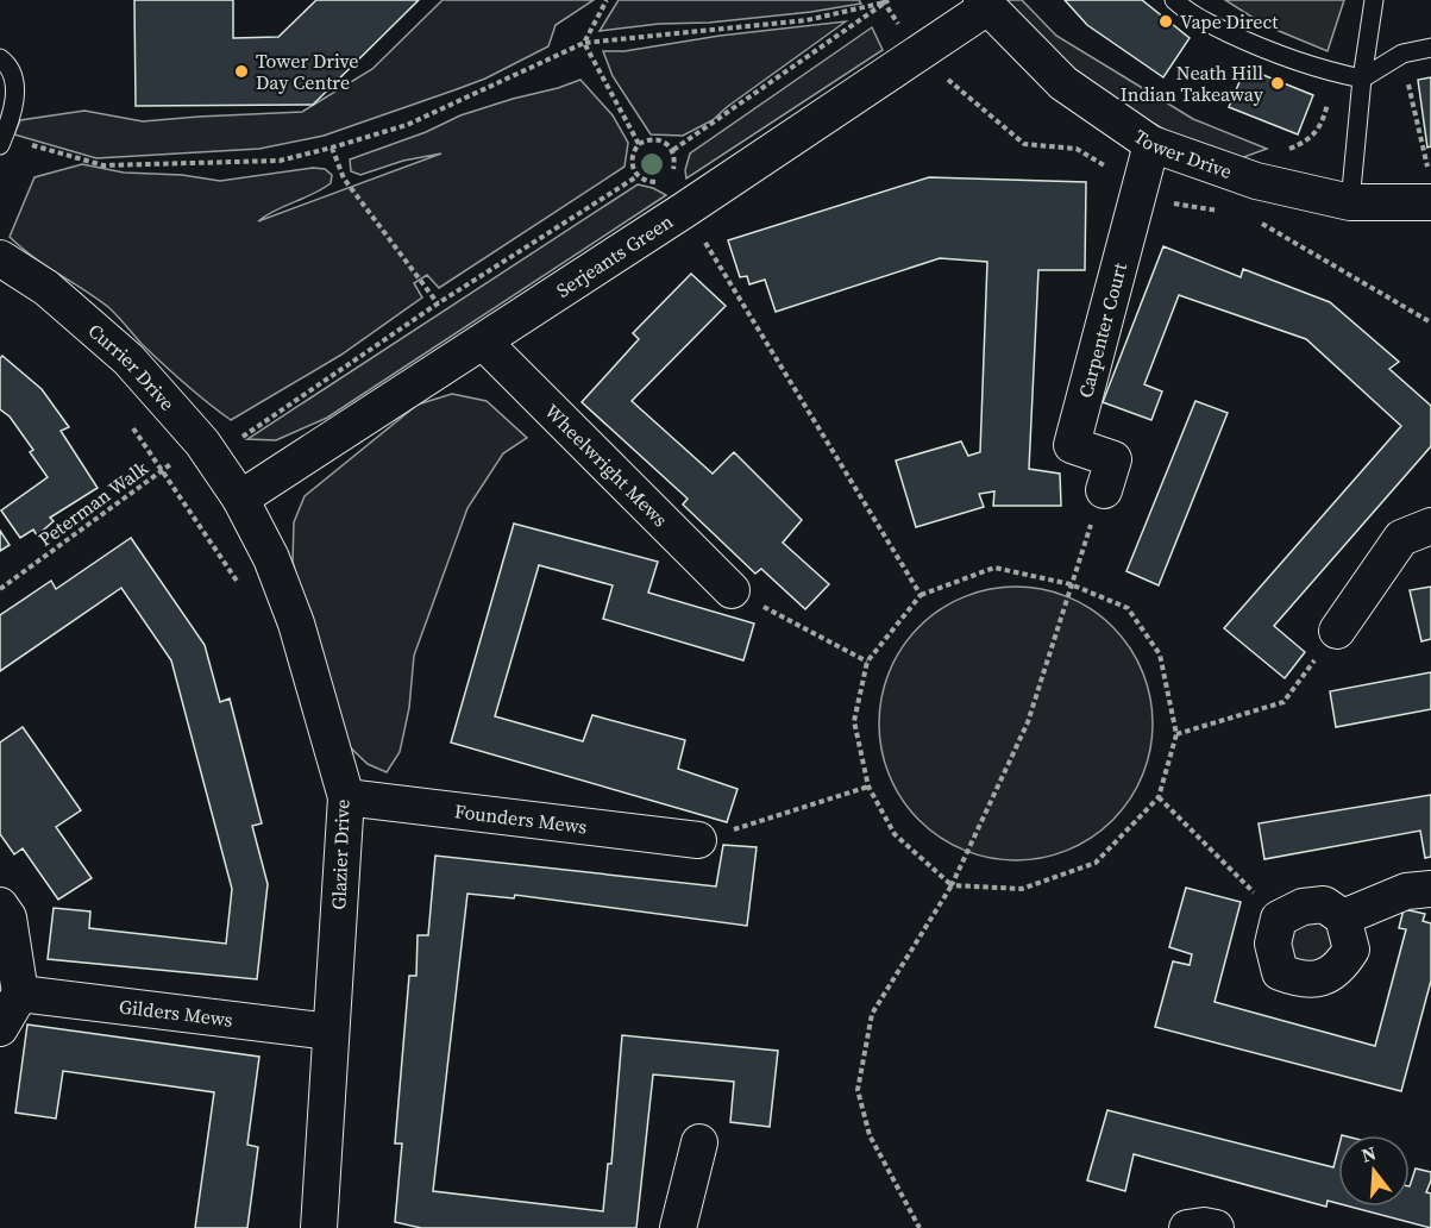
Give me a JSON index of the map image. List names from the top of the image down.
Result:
{
  "streets": {
    "street": [
      "Tower Drive",
      "Serjeants Green",
      "Carpenter Court",
      "Currier Drive",
      "Wheelwright Mews",
      "Founders Mews",
      "Glazier Drive",
      "Gilders Mews"
    ],
    "path": ["Peterman Walk"]
  },
  "crossings": [
    ["Tower Drive", "Serjeants Green"],
    ["Tower Drive", "Carpenter Court"],
    ["Serjeants Green", "Currier Drive"],
    ["Serjeants Green", "Wheelwright Mews"],
    ["Serjeants Green", "Glazier Drive"],
    ["Currier Drive", "Peterman Walk"],
    ["Currier Drive", "Glazier Drive"],
    ["Founders Mews", "Glazier Drive"],
    ["Glazier Drive", "Gilders Mews"]
  ],
  "places": ["Vape Direct", "Tower Drive Day Centre", "Neath Hill Indian Takeaway"],
  "north": "top"
}
